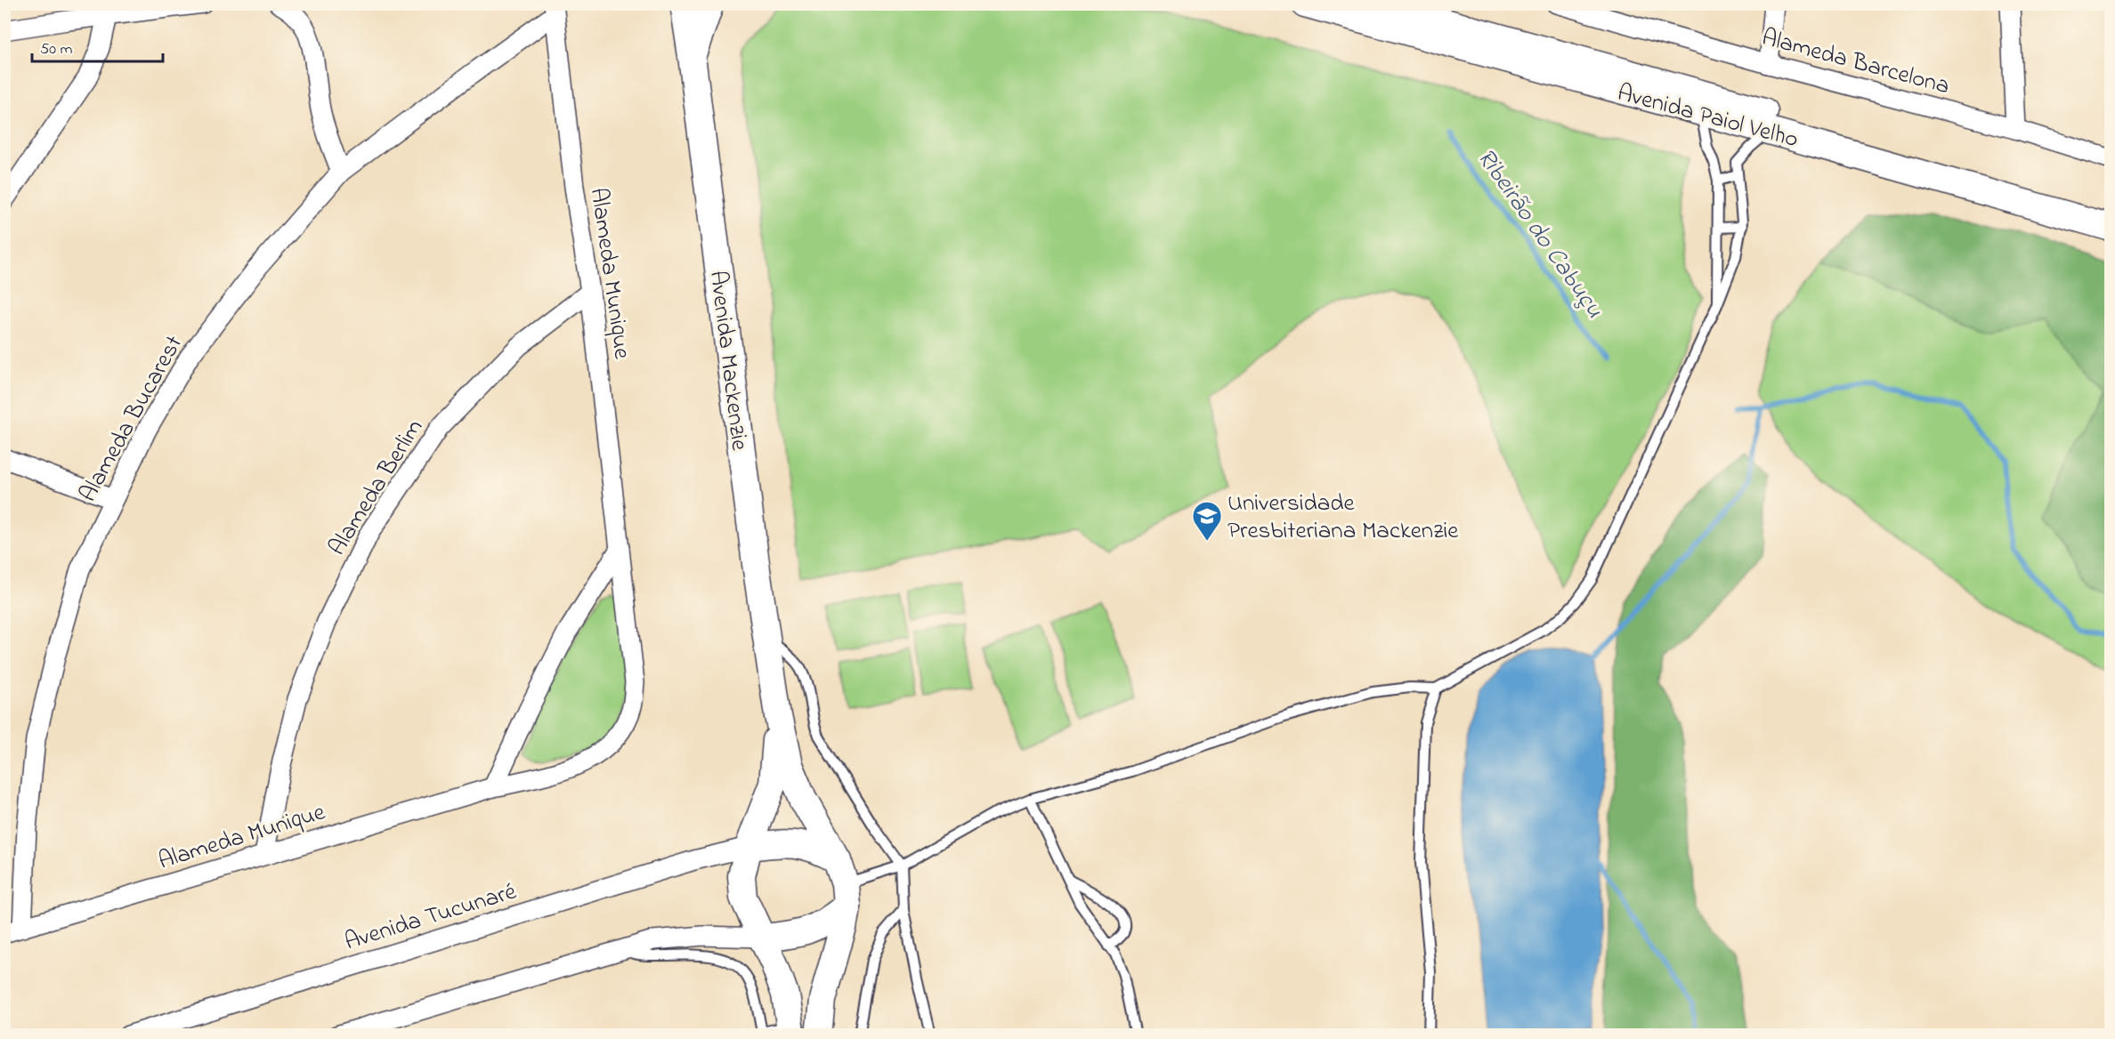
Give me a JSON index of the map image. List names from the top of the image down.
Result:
{
  "streets": {
    "main road": ["Avenida Paiol Velho", "Avenida Mackenzie"],
    "street": [
      "Alameda Barcelona",
      "Alameda Munique",
      "Alameda Bucarest",
      "Alameda Berlim",
      "Avenida Tucunaré"
    ]
  },
  "crossings": [
    ["Alameda Munique", "Alameda Bucarest"],
    ["Alameda Munique", "Alameda Berlim"],
    ["Avenida Mackenzie", "Avenida Tucunaré"]
  ],
  "water": ["Ribeirão do Cabuçu"],
  "places": {
    "school or university": ["Universidade Presbiteriana Mackenzie"]
  },
  "scale_bar": "50 m"
}
